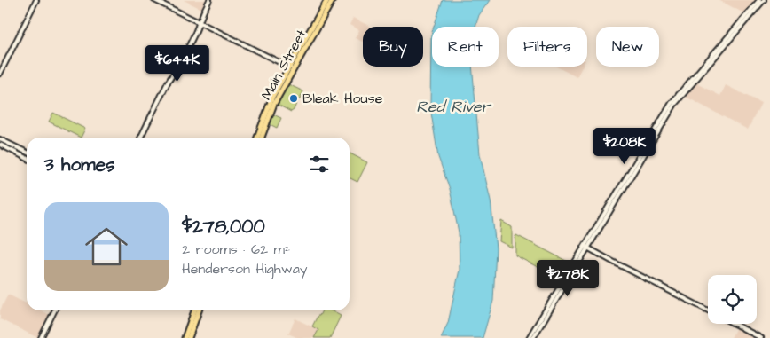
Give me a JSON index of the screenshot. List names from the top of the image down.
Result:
{
  "streets": {
    "main road": ["Main Street"]
  },
  "water": ["Red River"],
  "places": ["Bleak House"],
  "page": {
    "chip": [
      "Buy",
      "Rent",
      "Filters",
      "New"
    ],
    "price": ["$644K", "$208K", "$278K"],
    "heading": "3 homes",
    "list": [
      {
        "name": "$278,000",
        "note": "2 rooms · 62 m² · Henderson Highway"
      }
    ]
  }
}
